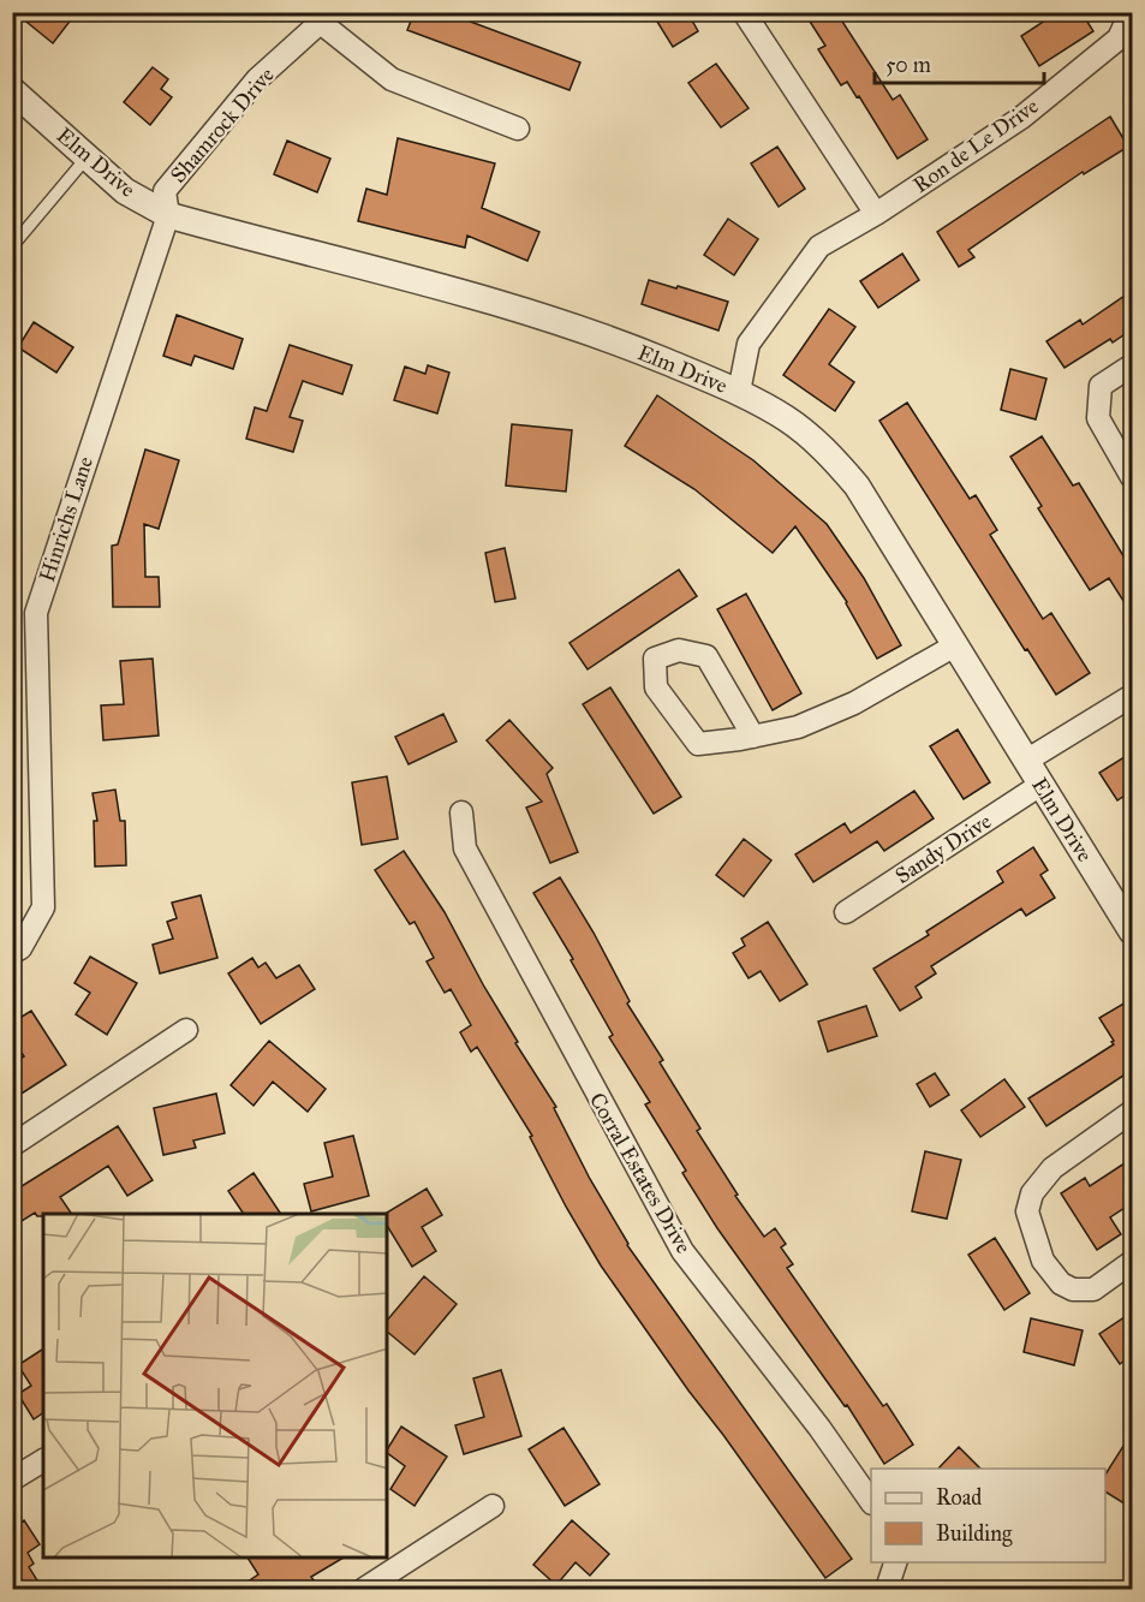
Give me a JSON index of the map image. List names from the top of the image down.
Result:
{
  "streets": {
    "street": [
      "Shamrock Drive",
      "Ron de Le Drive",
      "Elm Drive",
      "Hinrichs Lane",
      "Sandy Drive",
      "Corral Estates Drive"
    ]
  },
  "crossings": [
    ["Shamrock Drive", "Elm Drive"],
    ["Shamrock Drive", "Hinrichs Lane"],
    ["Ron de Le Drive", "Elm Drive"],
    ["Elm Drive", "Hinrichs Lane"],
    ["Elm Drive", "Sandy Drive"]
  ],
  "legend": ["Road", "Building"],
  "scale_bar": "50 m"
}
